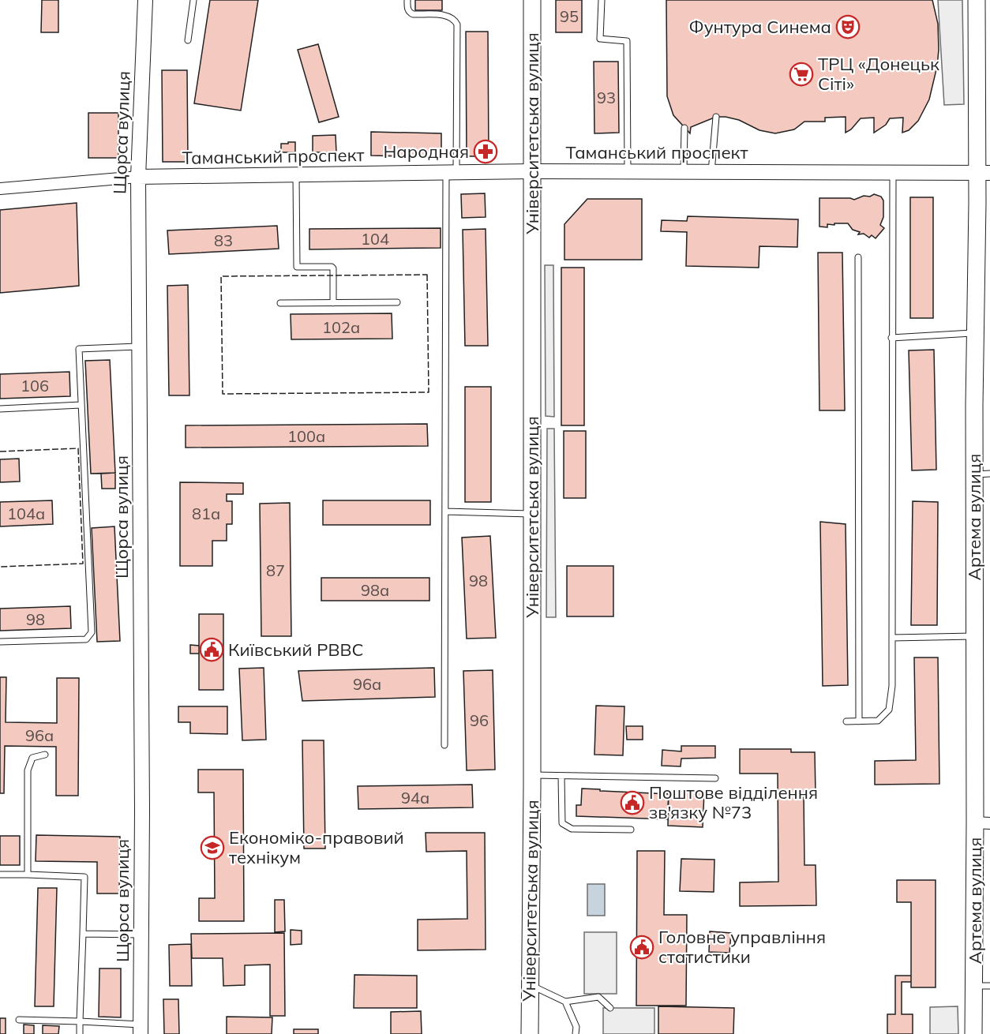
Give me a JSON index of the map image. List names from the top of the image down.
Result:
{
  "streets": {
    "main road": ["Університетська вулиця", "Артема вулиця"],
    "street": ["Щорса вулиця", "Таманський проспект"]
  },
  "crossings": [
    ["Щорса вулиця", "Таманський проспект"],
    ["Університетська вулиця", "Таманський проспект"],
    ["Таманський проспект", "Артема вулиця"]
  ],
  "places": {
    "theatre": ["Фунтура Синема"],
    "supermarket": ["ТРЦ «Донецьк Сіті»"],
    "pharmacy": ["Народная"],
    "public building": ["Київський РВВС", "Поштове відділення зв'язку №73", "Головне управління статистики"],
    "school or university": ["Економіко-правовий технікум"]
  },
  "house_numbers": [
    "95",
    "93",
    "104",
    "83",
    "102а",
    "106",
    "100а",
    "104а",
    "81а",
    "87",
    "98",
    "98а",
    "98",
    "96а",
    "96",
    "96а",
    "94а"
  ]
}
